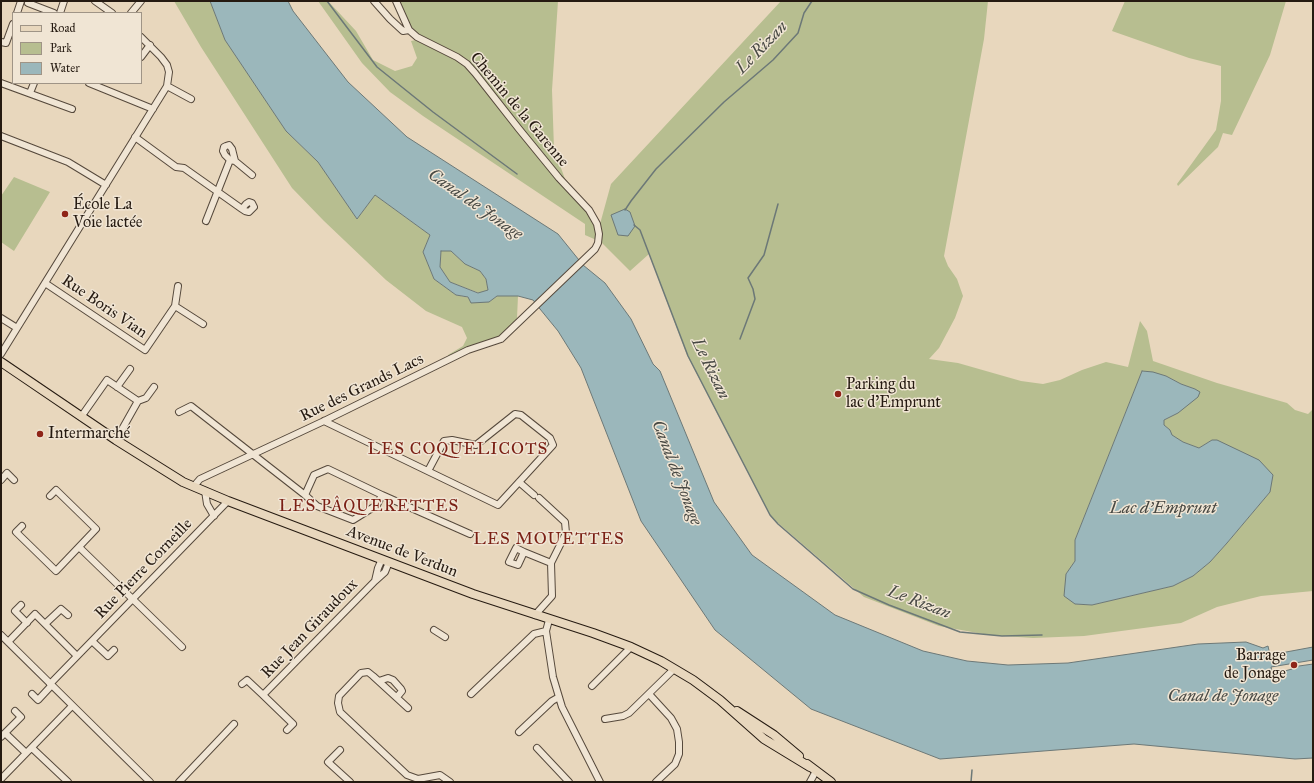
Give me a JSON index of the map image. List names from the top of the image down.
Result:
{
  "streets": {
    "main road": ["Avenue de Verdun"],
    "street": [
      "Chemin de la Garenne",
      "Rue Boris Vian",
      "Rue des Grands Lacs",
      "Rue Pierre Corneille",
      "Rue Jean Giraudoux"
    ]
  },
  "crossings": [
    ["Chemin de la Garenne", "Rue des Grands Lacs"],
    ["Rue des Grands Lacs", "Avenue de Verdun"],
    ["Avenue de Verdun", "Rue Pierre Corneille"],
    ["Avenue de Verdun", "Rue Jean Giraudoux"]
  ],
  "districts": ["LES COQUELICOTS", "LES PÂQUERETTES", "LES MOUETTES"],
  "water": ["Le Rizan", "Canal de Jonage", "Lac d'Emprunt"],
  "places": [
    "École La Voie lactée",
    "Parking du lac d'Emprunt",
    "Intermarché",
    "Barrage de Jonage"
  ],
  "legend": ["Road", "Park", "Water"]
}
